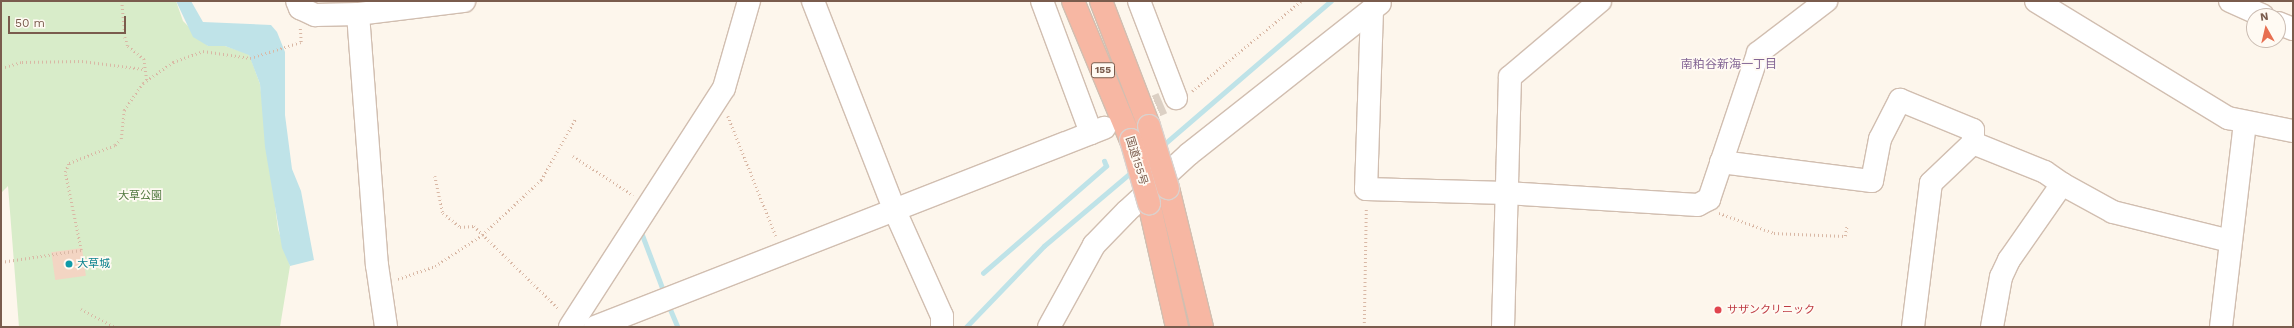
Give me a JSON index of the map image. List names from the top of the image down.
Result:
{
  "streets": {
    "highway": ["155", "国道155号"]
  },
  "districts": ["南粕谷新海一丁目"],
  "parks": ["大草公園"],
  "places": ["大草城", "サザンクリニック"],
  "scale_bar": "50 m",
  "north": "top"
}
